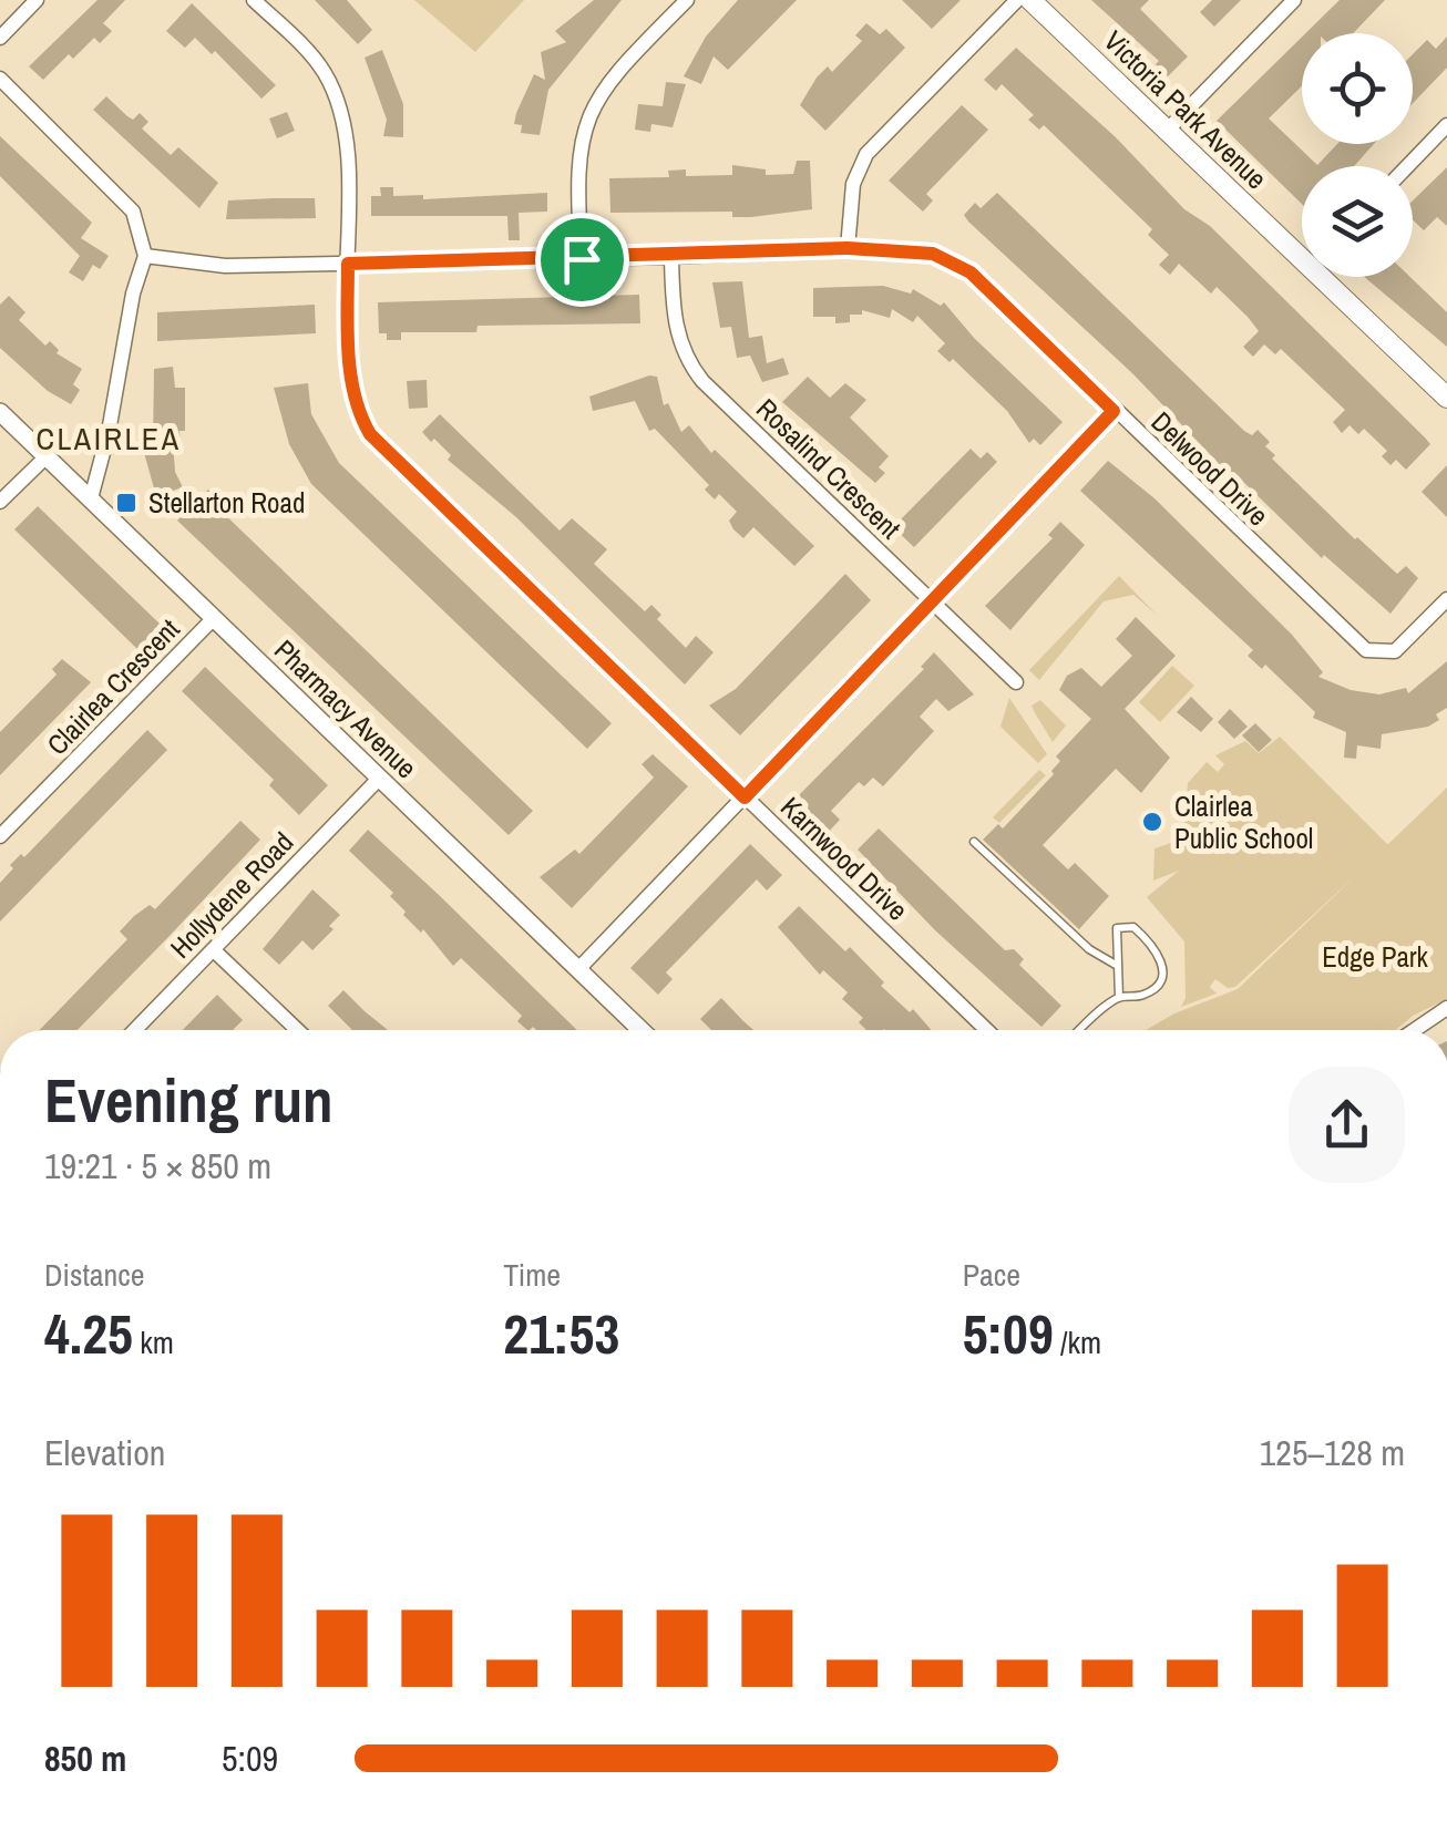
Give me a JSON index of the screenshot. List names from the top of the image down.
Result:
{
  "streets": {
    "main road": ["Victoria Park Avenue"],
    "street": [
      "Rosalind Crescent",
      "Delwood Drive",
      "Clairlea Crescent",
      "Pharmacy Avenue",
      "Karnwood Drive",
      "Hollydene Road"
    ]
  },
  "crossings": [
    ["Rosalind Crescent", "Delwood Drive"],
    ["Delwood Drive", "Karnwood Drive"],
    ["Clairlea Crescent", "Pharmacy Avenue"],
    ["Pharmacy Avenue", "Hollydene Road"]
  ],
  "districts": ["CLAIRLEA"],
  "parks": ["Edge Park"],
  "places": {
    "transit": ["Stellarton Road"],
    "other": ["Clairlea Public School"]
  },
  "page": {
    "heading": ["Evening run", "19:21 · 5 × 850 m"],
    "stats": [
      ["Distance", "4.25 km"],
      ["Time", "21:53"],
      ["Pace", "5:09 /km"]
    ],
    "chart": ["Elevation", "125–128 m"],
    "list": [
      {
        "name": "850 m",
        "note": "5:09"
      }
    ]
  }
}
